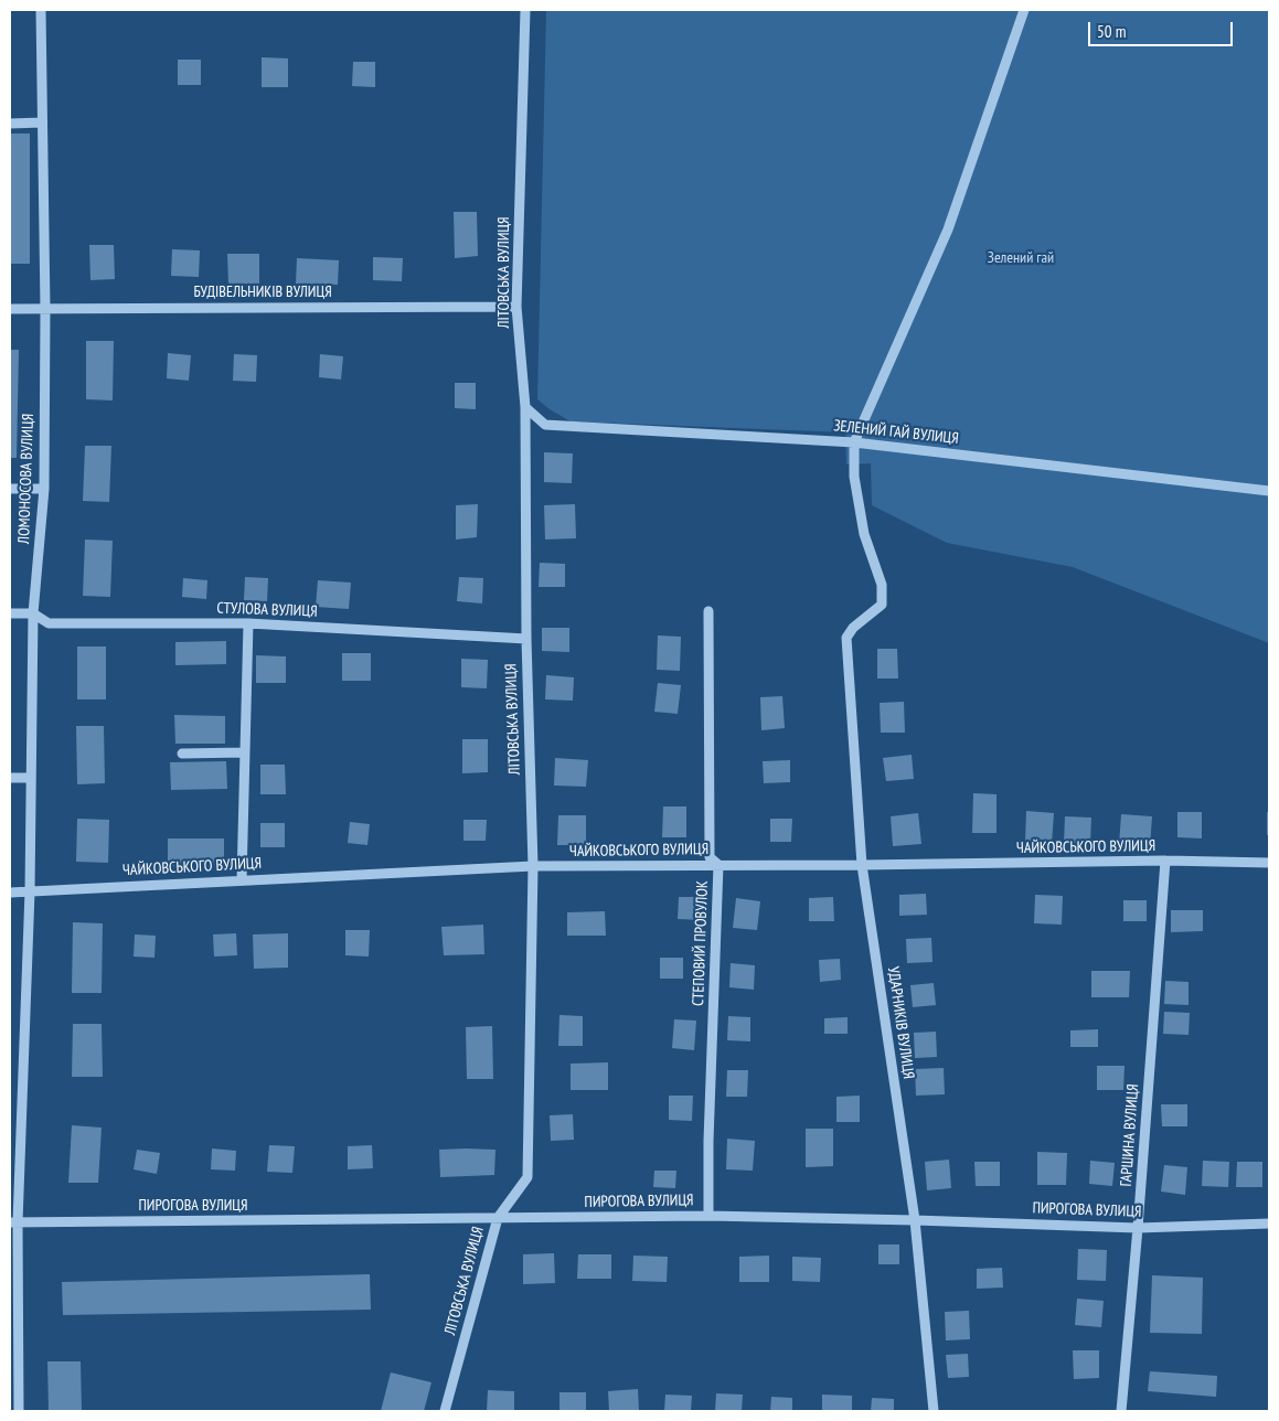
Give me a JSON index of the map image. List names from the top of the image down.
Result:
{
  "streets": {
    "street": [
      "ЛІТОВСЬКА ВУЛИЦЯ",
      "БУДІВЕЛЬНИКІВ ВУЛИЦЯ",
      "ЗЕЛЕНИЙ ГАЙ ВУЛИЦЯ",
      "ЛОМОНОСОВА ВУЛИЦЯ",
      "СТУЛОВА ВУЛИЦЯ",
      "ЧАЙКОВСЬКОГО ВУЛИЦЯ",
      "СТЕПОВИЙ ПРОВУЛОК",
      "УДАРНИКІВ ВУЛИЦЯ",
      "ГАРШИНА ВУЛИЦЯ",
      "ПИРОГОВА ВУЛИЦЯ"
    ]
  },
  "crossings": [
    ["ЛІТОВСЬКА ВУЛИЦЯ", "БУДІВЕЛЬНИКІВ ВУЛИЦЯ"],
    ["ЛІТОВСЬКА ВУЛИЦЯ", "ЗЕЛЕНИЙ ГАЙ ВУЛИЦЯ"],
    ["ЛІТОВСЬКА ВУЛИЦЯ", "СТУЛОВА ВУЛИЦЯ"],
    ["ЛІТОВСЬКА ВУЛИЦЯ", "ЧАЙКОВСЬКОГО ВУЛИЦЯ"],
    ["ЛІТОВСЬКА ВУЛИЦЯ", "ПИРОГОВА ВУЛИЦЯ"],
    ["БУДІВЕЛЬНИКІВ ВУЛИЦЯ", "ЛОМОНОСОВА ВУЛИЦЯ"],
    ["ЗЕЛЕНИЙ ГАЙ ВУЛИЦЯ", "УДАРНИКІВ ВУЛИЦЯ"],
    ["ЛОМОНОСОВА ВУЛИЦЯ", "СТУЛОВА ВУЛИЦЯ"],
    ["ЛОМОНОСОВА ВУЛИЦЯ", "ЧАЙКОВСЬКОГО ВУЛИЦЯ"],
    ["ЛОМОНОСОВА ВУЛИЦЯ", "ПИРОГОВА ВУЛИЦЯ"],
    ["ЧАЙКОВСЬКОГО ВУЛИЦЯ", "СТЕПОВИЙ ПРОВУЛОК"],
    ["ЧАЙКОВСЬКОГО ВУЛИЦЯ", "УДАРНИКІВ ВУЛИЦЯ"],
    ["ЧАЙКОВСЬКОГО ВУЛИЦЯ", "ГАРШИНА ВУЛИЦЯ"],
    ["СТЕПОВИЙ ПРОВУЛОК", "ПИРОГОВА ВУЛИЦЯ"],
    ["УДАРНИКІВ ВУЛИЦЯ", "ПИРОГОВА ВУЛИЦЯ"],
    ["ГАРШИНА ВУЛИЦЯ", "ПИРОГОВА ВУЛИЦЯ"]
  ],
  "parks": ["Зелений гай"],
  "scale_bar": "50 m"
}
